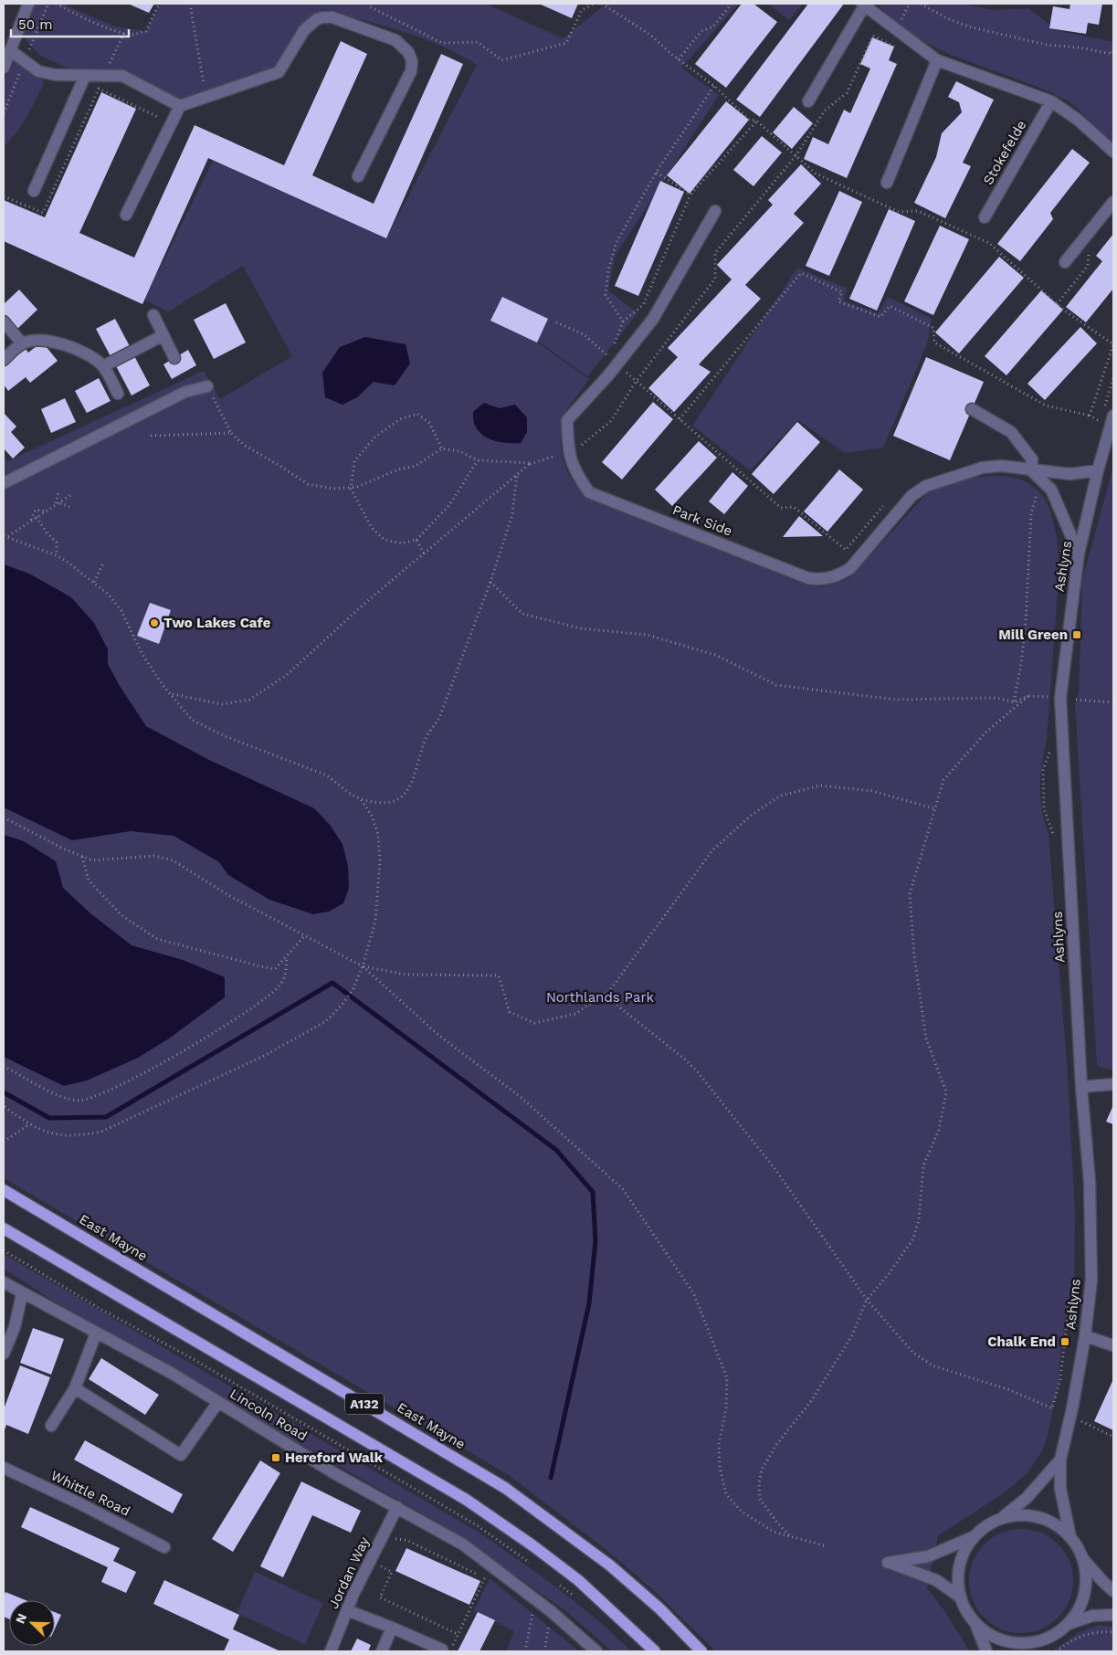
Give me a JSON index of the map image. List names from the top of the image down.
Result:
{
  "streets": {
    "main road": ["East Mayne", "A132"],
    "street": [
      "Stokefelde",
      "Park Side",
      "Ashlyns",
      "Lincoln Road",
      "Whittle Road",
      "Jordan Way"
    ]
  },
  "crossings": [
    ["Park Side", "Ashlyns"],
    ["Lincoln Road", "Jordan Way"]
  ],
  "parks": ["Northlands Park"],
  "places": {
    "other": ["Two Lakes Cafe"],
    "transit": ["Mill Green", "Chalk End", "Hereford Walk"]
  },
  "scale_bar": "50 m",
  "north": "top left"
}
